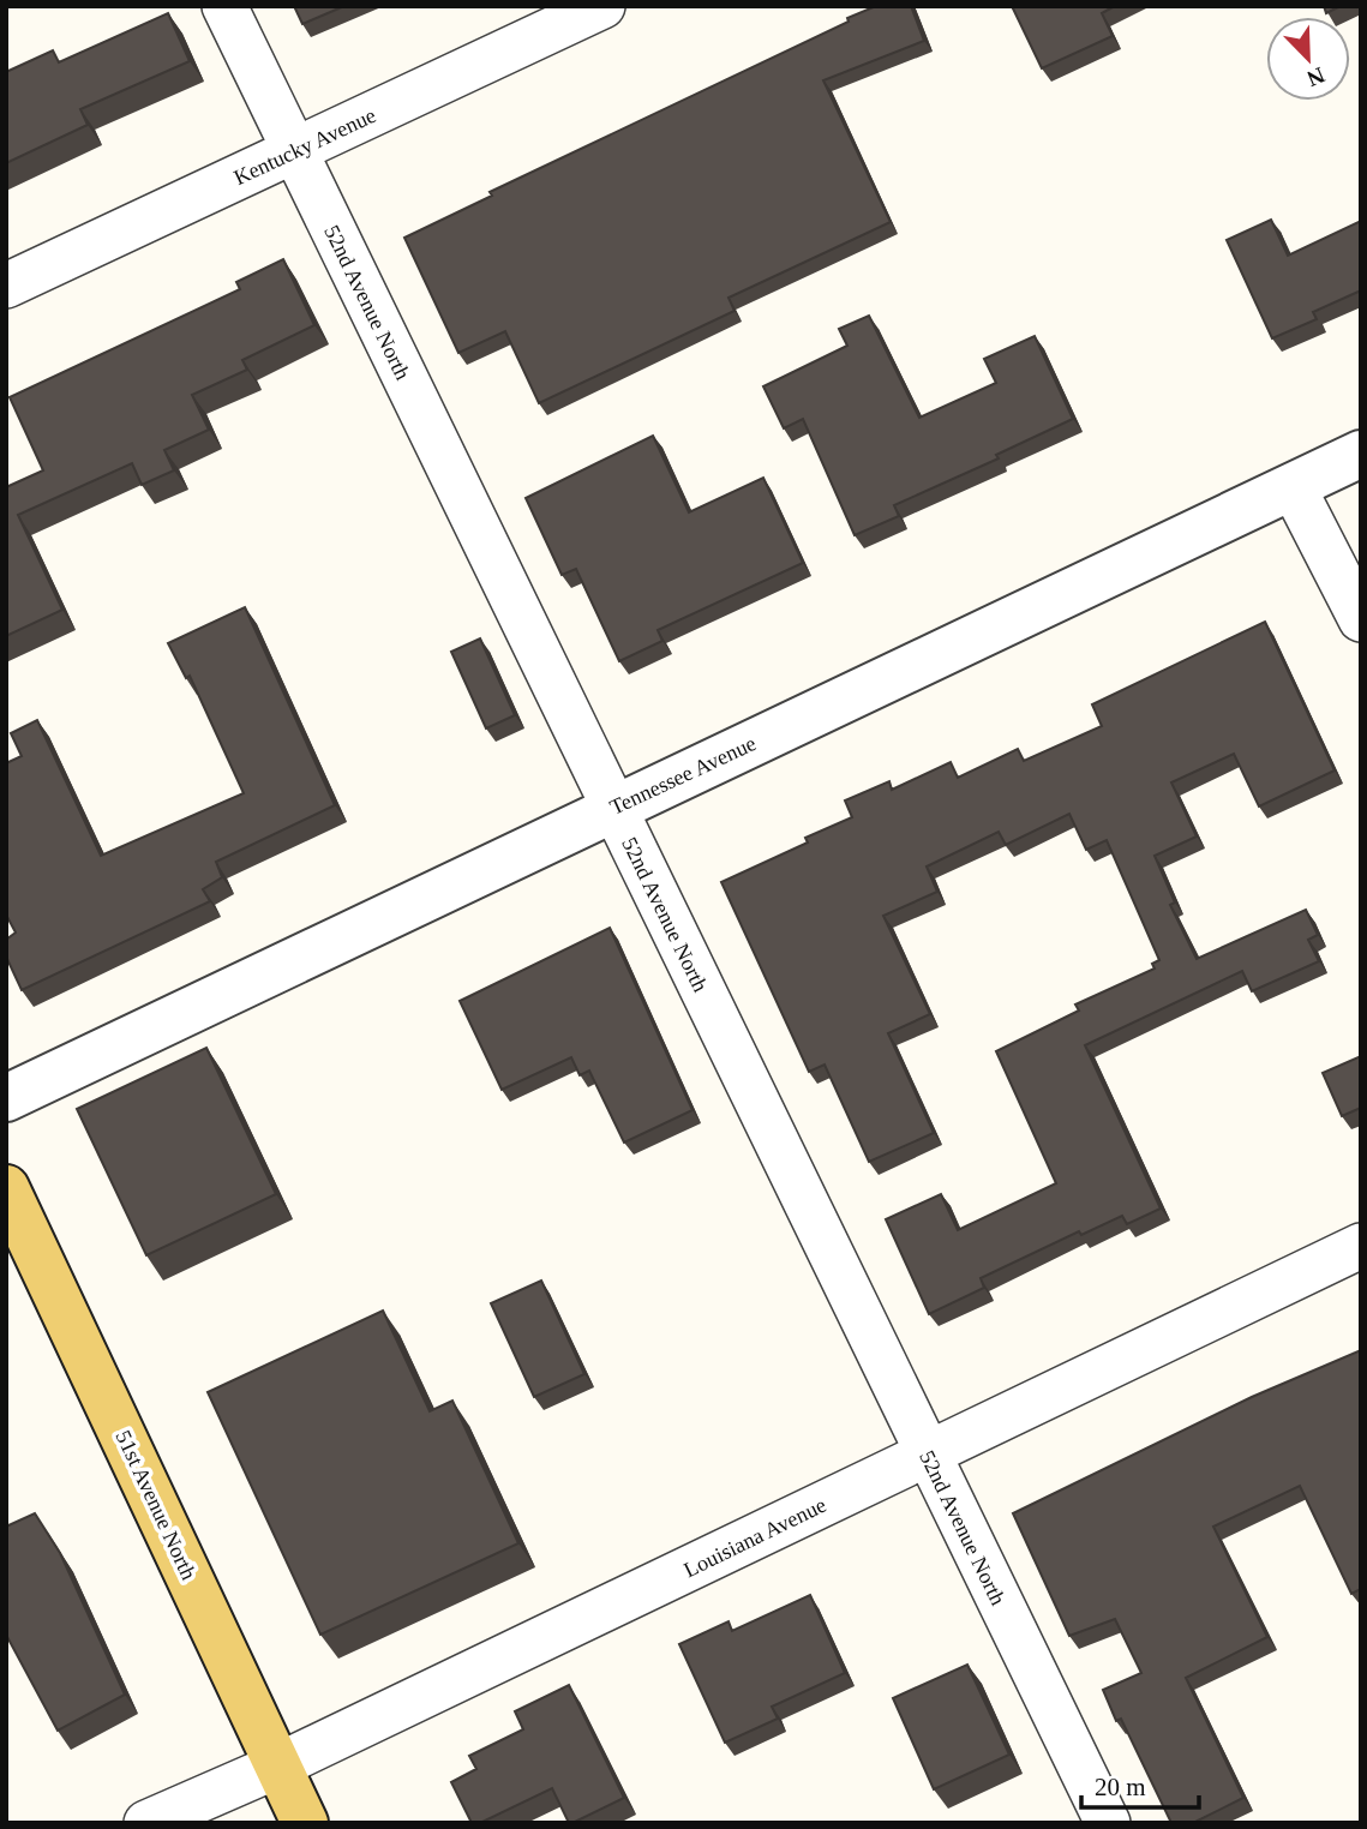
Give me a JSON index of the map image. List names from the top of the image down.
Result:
{
  "streets": {
    "main road": ["51st Avenue North"],
    "street": [
      "Kentucky Avenue",
      "52nd Avenue North",
      "Tennessee Avenue",
      "Louisiana Avenue"
    ]
  },
  "crossings": [
    ["Kentucky Avenue", "52nd Avenue North"],
    ["52nd Avenue North", "Tennessee Avenue"],
    ["52nd Avenue North", "Louisiana Avenue"],
    ["51st Avenue North", "Louisiana Avenue"]
  ],
  "scale_bar": "20 m",
  "north": "bottom right"
}
